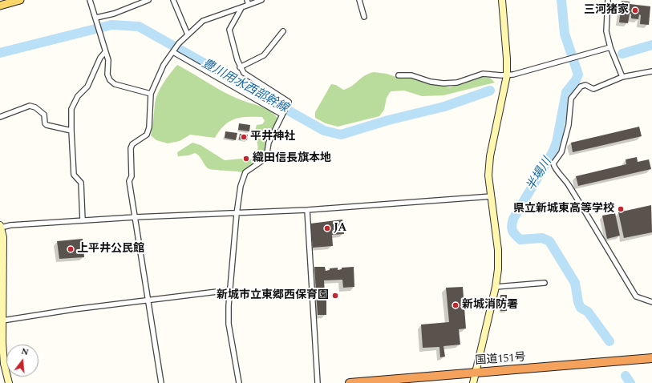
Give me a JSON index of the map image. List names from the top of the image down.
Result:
{
  "streets": {
    "highway": ["国道151号"]
  },
  "water": ["豊川用水西部幹線", "半場川"],
  "places": [
    "三河猪家",
    "平井神社",
    "織田信長旗本地",
    "県立新城東高等学校",
    "JA",
    "上平井公民館",
    "新城市立東郷西保育園",
    "新城消防署"
  ],
  "north": "top"
}
